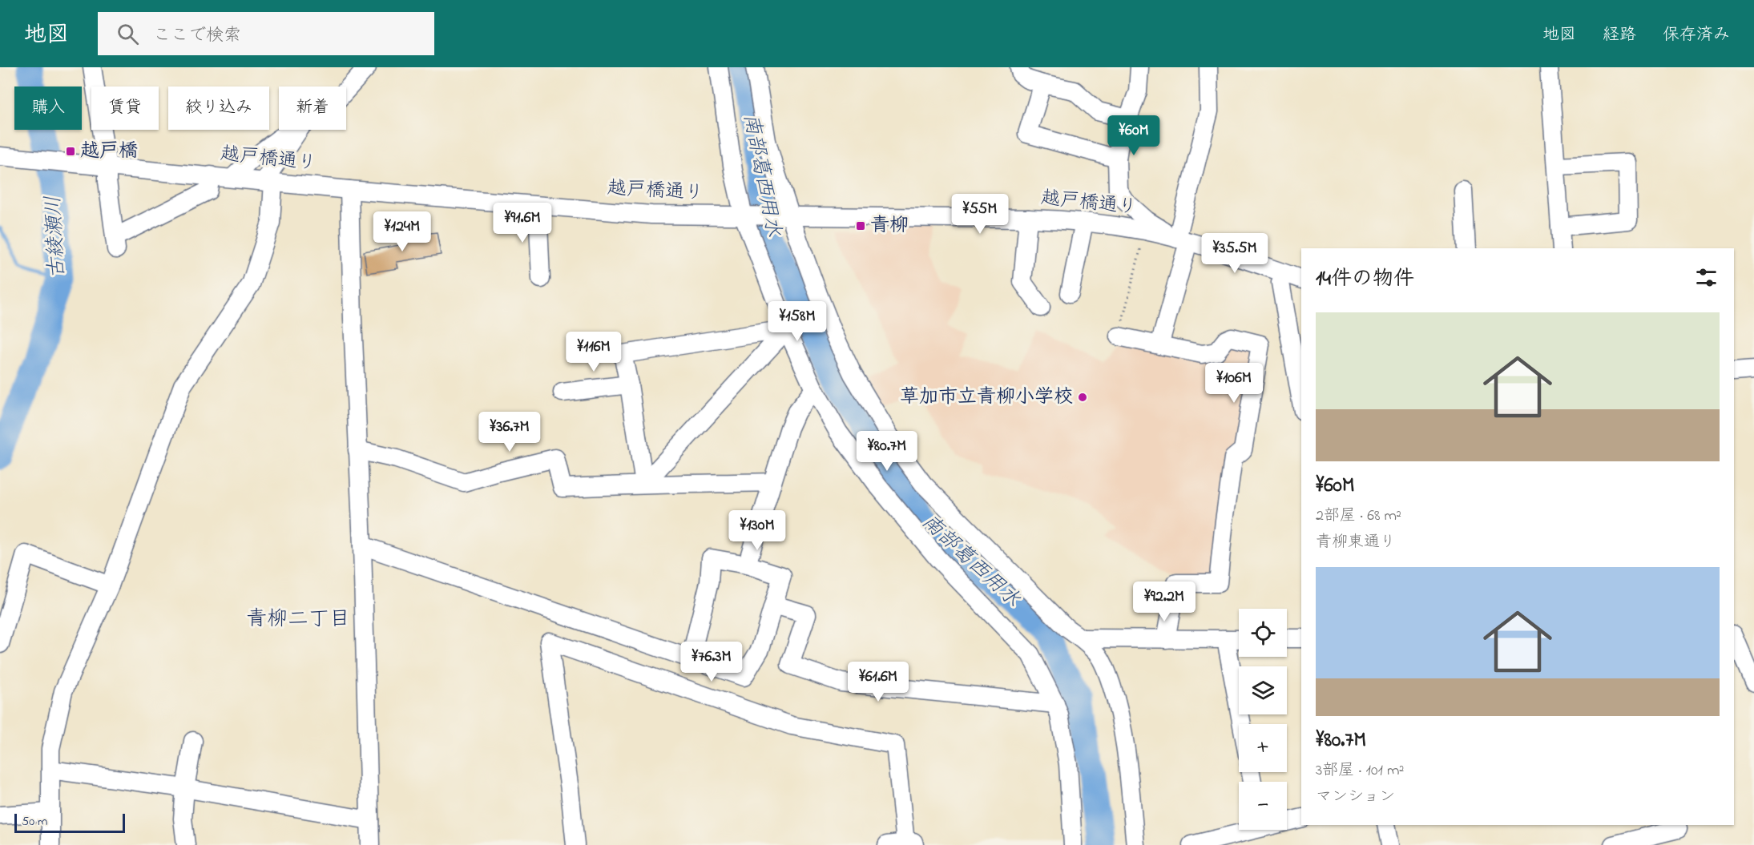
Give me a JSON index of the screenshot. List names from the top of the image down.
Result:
{
  "streets": {
    "street": ["越戸橋通り"]
  },
  "districts": ["青柳二丁目"],
  "water": ["南部葛西用水", "古綾瀬川"],
  "places": {
    "transit": ["越戸橋", "青柳"],
    "other": ["草加市立青柳小学校"]
  },
  "scale_bar": "50 m",
  "page": {
    "header": "地図",
    "search": "ここで検索",
    "nav": ["地図", "経路", "保存済み"],
    "chip": [
      "購入",
      "賃貸",
      "絞り込み",
      "新着"
    ],
    "price": [
      "¥60M",
      "¥55M",
      "¥91.6M",
      "¥124M",
      "¥35.5M",
      "¥158M",
      "¥116M",
      "¥106M",
      "¥36.7M",
      "¥80.7M",
      "¥130M",
      "¥92.2M",
      "¥76.3M",
      "¥61.6M"
    ],
    "heading": "14件の物件",
    "list": [
      {
        "name": "¥60M",
        "note": "2部屋 · 68 m² · 青柳東通り"
      },
      {
        "name": "¥80.7M",
        "note": "3部屋 · 101 m² · マンション"
      }
    ],
    "map_buttons": ["+", "−"],
    "scale": "50 m"
  }
}
